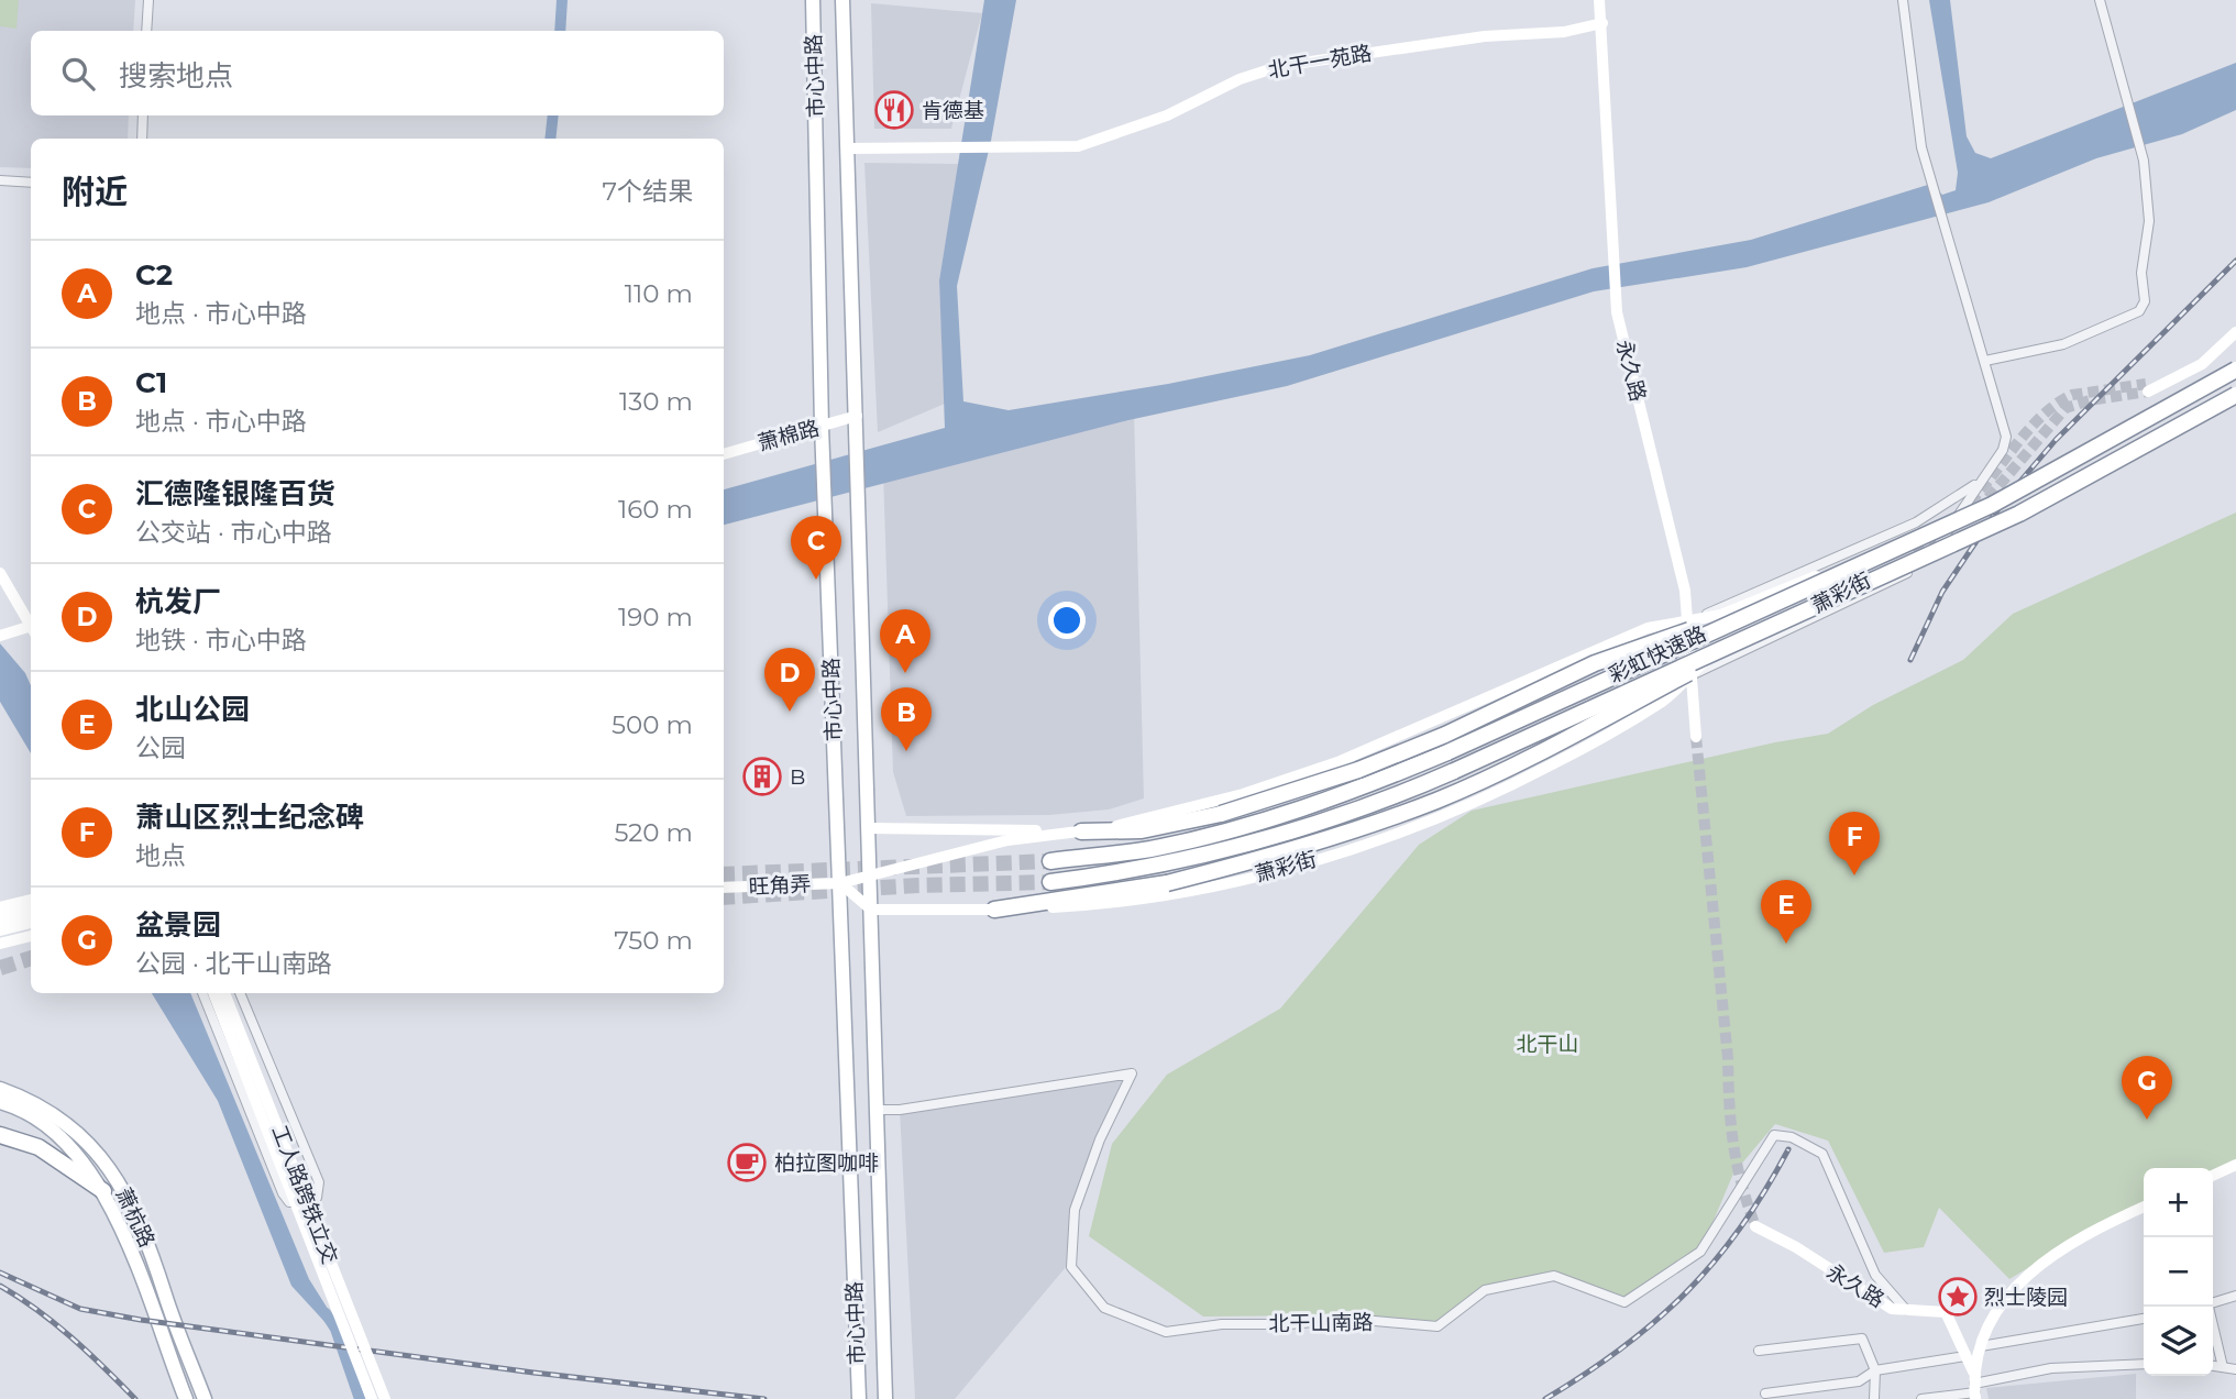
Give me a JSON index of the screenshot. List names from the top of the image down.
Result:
{
  "streets": {
    "highway": ["彩虹快速路"],
    "main road": [
      "北干一苑路",
      "市心中路",
      "永久路",
      "萧棉路",
      "萧彩街",
      "旺角弄",
      "工人路跨铁立交",
      "萧杭路"
    ],
    "street": ["北干山南路"]
  },
  "crossings": [
    ["北干一苑路", "市心中路"],
    ["北干一苑路", "永久路"],
    ["市心中路", "萧棉路"],
    ["市心中路", "萧彩街"],
    ["市心中路", "旺角弄"],
    ["市心中路", "北干山南路"],
    ["永久路", "萧彩街"],
    ["永久路", "北干山南路"],
    ["萧彩街", "旺角弄"]
  ],
  "parks": ["北干山"],
  "places": {
    "restaurant": ["肯德基"],
    "building": ["B"],
    "cafe": ["柏拉图咖啡"],
    "place": ["烈士陵园"]
  },
  "page": {
    "search": "搜索地点",
    "heading": ["附近", "7个结果"],
    "list": [
      {
        "mark": "A",
        "name": "C2",
        "note": "地点 · 市心中路",
        "value": "110 m"
      },
      {
        "mark": "B",
        "name": "C1",
        "note": "地点 · 市心中路",
        "value": "130 m"
      },
      {
        "mark": "C",
        "name": "汇德隆银隆百货",
        "note": "公交站 · 市心中路",
        "value": "160 m"
      },
      {
        "mark": "D",
        "name": "杭发厂",
        "note": "地铁 · 市心中路",
        "value": "190 m"
      },
      {
        "mark": "E",
        "name": "北山公园",
        "note": "公园",
        "value": "500 m"
      },
      {
        "mark": "F",
        "name": "萧山区烈士纪念碑",
        "note": "地点",
        "value": "520 m"
      },
      {
        "mark": "G",
        "name": "盆景园",
        "note": "公园 · 北干山南路",
        "value": "750 m"
      }
    ],
    "pins": [
      "C",
      "A",
      "D",
      "B",
      "F",
      "E",
      "G"
    ],
    "map_buttons": ["+", "−"]
  }
}
